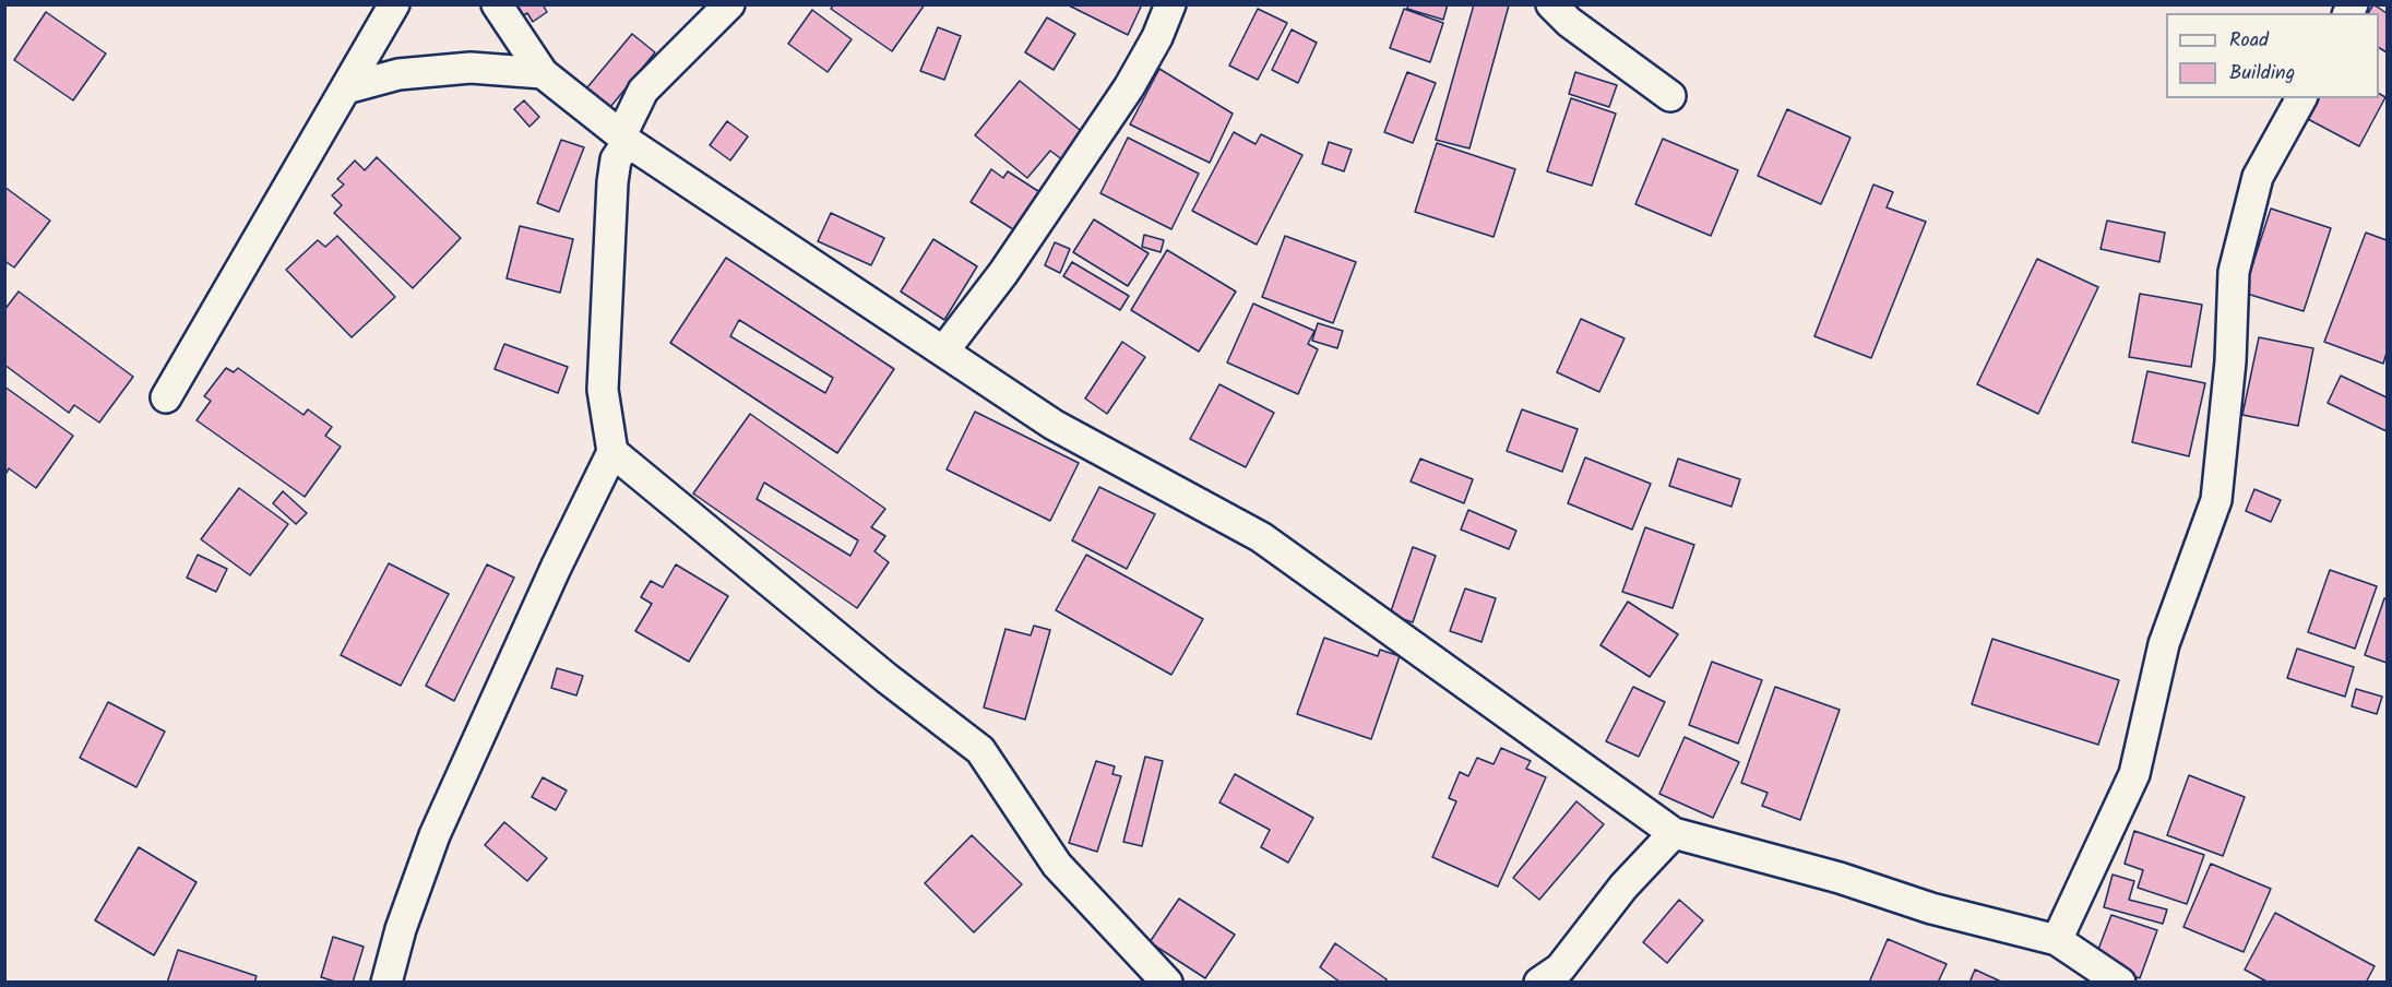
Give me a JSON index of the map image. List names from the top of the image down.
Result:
{
  "legend": ["Road", "Building"]
}
